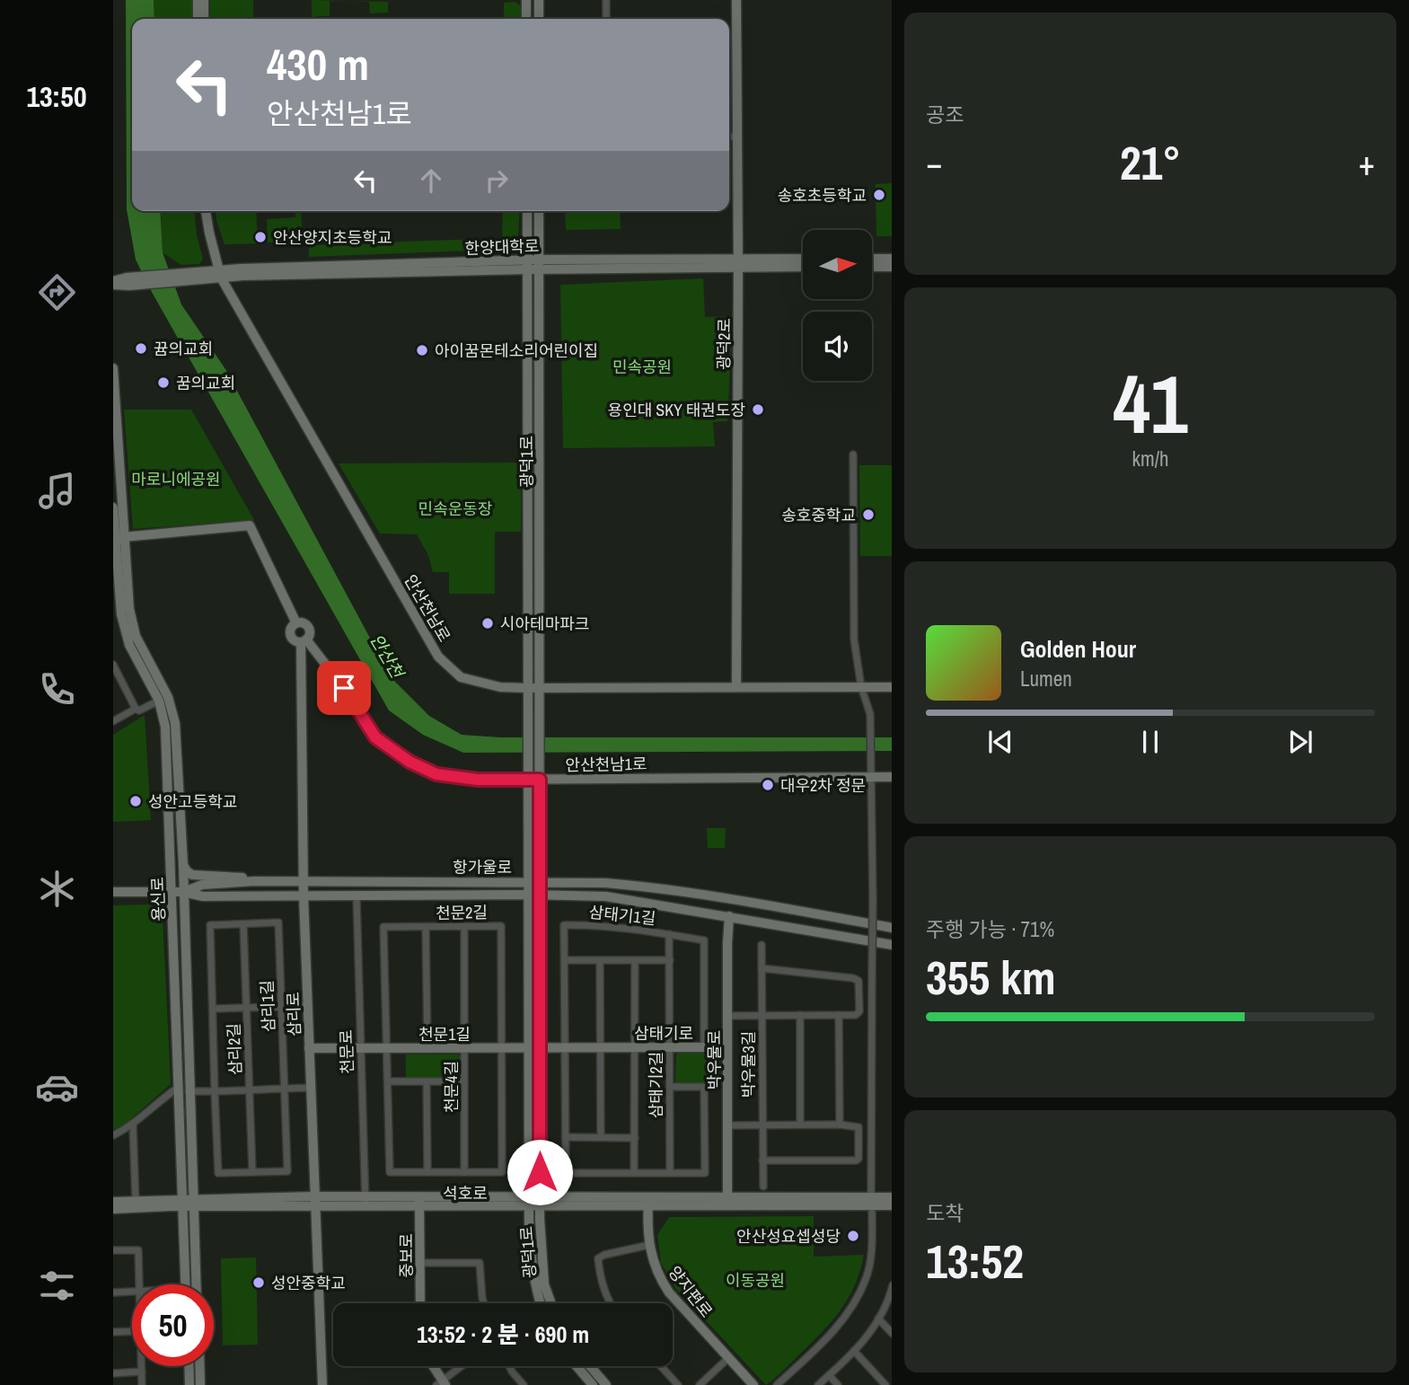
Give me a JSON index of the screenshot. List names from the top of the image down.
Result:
{
  "streets": {
    "street": [
      "한양대학로",
      "광덕2로",
      "광덕1로",
      "안산천남로",
      "안산천남1로",
      "항가울로",
      "용신로",
      "천문2길",
      "삼태기1길",
      "삼리1길",
      "삼리로",
      "삼태기로",
      "천문1길",
      "삼리2길",
      "천문로",
      "박우물로",
      "박우물3길",
      "삼태기2길",
      "천문4길",
      "석호로",
      "중보로",
      "양지편로"
    ]
  },
  "crossings": [
    ["한양대학로", "광덕2로"],
    ["한양대학로", "광덕1로"],
    ["한양대학로", "안산천남로"],
    ["광덕2로", "안산천남로"],
    ["광덕1로", "안산천남로"],
    ["광덕1로", "안산천남1로"],
    ["광덕1로", "항가울로"],
    ["광덕1로", "삼태기로"],
    ["광덕1로", "천문1길"],
    ["광덕1로", "석호로"],
    ["안산천남1로", "삼리로"],
    ["항가울로", "용신로"],
    ["항가울로", "삼리로"],
    ["항가울로", "천문로"],
    ["항가울로", "박우물로"],
    ["용신로", "석호로"],
    ["천문2길", "천문1길"],
    ["천문2길", "천문4길"],
    ["삼태기1길", "삼태기로"],
    ["삼태기1길", "삼태기2길"],
    ["삼리1길", "삼리2길"],
    ["삼리로", "천문1길"],
    ["삼리로", "석호로"],
    ["삼태기로", "천문1길"],
    ["삼태기로", "박우물로"],
    ["삼태기로", "삼태기2길"],
    ["천문1길", "천문로"],
    ["천문1길", "천문4길"],
    ["천문로", "석호로"],
    ["박우물로", "석호로"],
    ["석호로", "중보로"],
    ["석호로", "양지편로"]
  ],
  "water": ["안산천"],
  "parks": [
    "민속공원",
    "마로니에공원",
    "민속운동장",
    "이동공원"
  ],
  "places": [
    "송호초등학교",
    "안산양지초등학교",
    "뀸의교회",
    "아이꿈몬테소리어린이집",
    "꿈의교회",
    "용인대 SKY 태권도장",
    "송호중학교",
    "시아테마파크",
    "대우2차 정문",
    "성안고등학교",
    "안산성요셉성당",
    "성안중학교"
  ],
  "north": "right",
  "page": {
    "tabs": "13:50",
    "tile": [
      "공조",
      ["41", "km/h"],
      ["주행 가능 · 71%", "355 km"],
      ["도착", "13:52"]
    ],
    "turn": ["430 m", "안산천남1로"],
    "heat": ["−", "21°", "+"],
    "song": ["Golden Hour", "Lumen"],
    "limit": "50",
    "trip": "13:52 · 2 분 · 690 m"
  }
}
